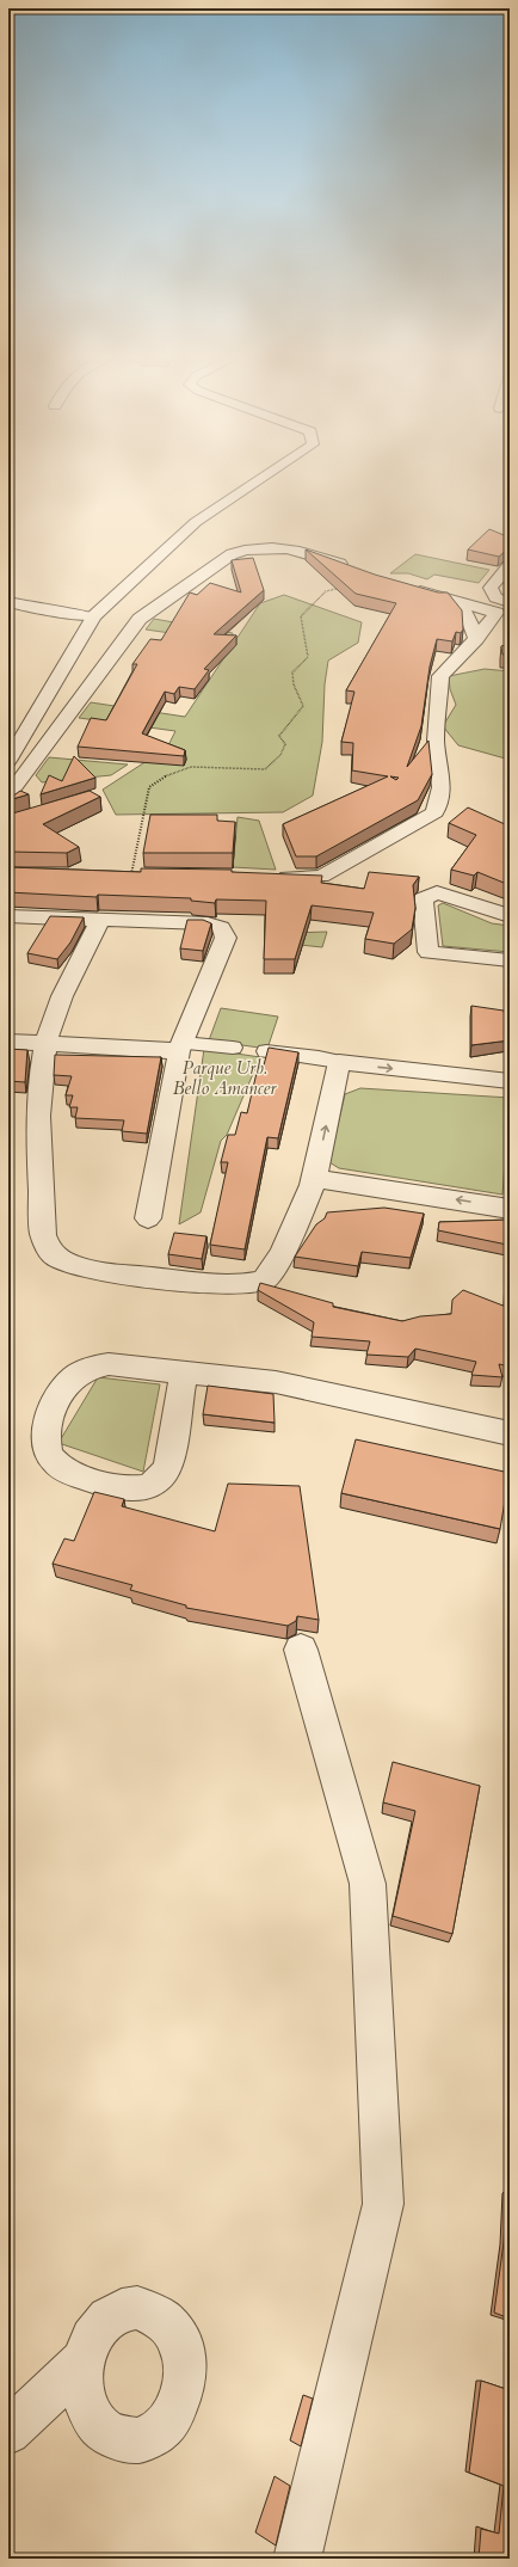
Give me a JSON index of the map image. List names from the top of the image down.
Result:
{
  "parks": ["Parque Urb. Bello Amancer"]
}
